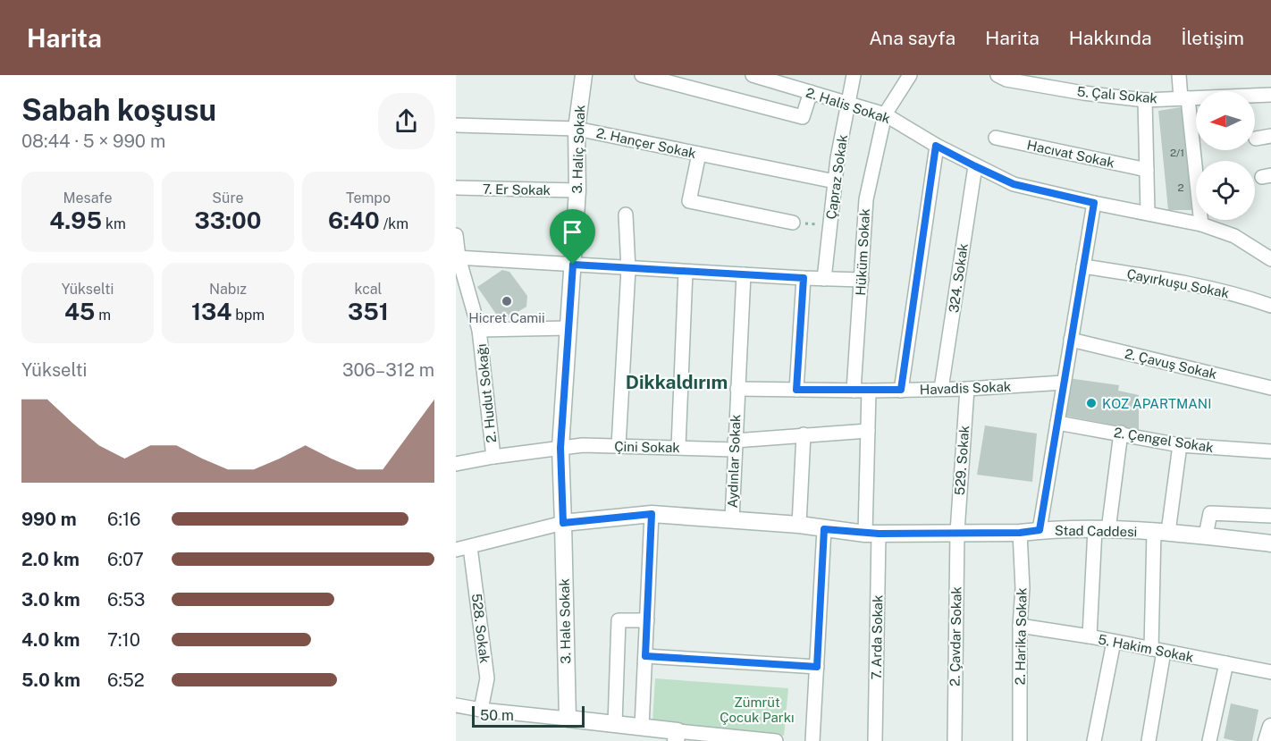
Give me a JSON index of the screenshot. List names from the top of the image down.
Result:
{
  "streets": {
    "street": [
      "5. Çalı Sokak",
      "2. Halis Sokak",
      "2. Hançer Sokak",
      "3. Haliç Sokak",
      "Hacıvat Sokak",
      "Çapraz Sokak",
      "7. Er Sokak",
      "Hüküm Sokak",
      "324. Sokak",
      "Çayırkuşu Sokak",
      "2. Çavuş Sokak",
      "Havadis Sokak",
      "2. Hudut Sokağı",
      "2. Çengel Sokak",
      "Çini Sokak",
      "529. Sokak",
      "Aydınlar Sokak",
      "Stad Caddesi",
      "3. Hale Sokak",
      "528. Sokak",
      "2. Çavdar Sokak",
      "2. Harika Sokak",
      "7. Arda Sokak",
      "5. Hakim Sokak"
    ]
  },
  "crossings": [
    ["2. Halis Sokak", "Çapraz Sokak"],
    ["2. Halis Sokak", "Hüküm Sokak"],
    ["2. Halis Sokak", "324. Sokak"],
    ["2. Hançer Sokak", "3. Haliç Sokak"],
    ["2. Hançer Sokak", "Çapraz Sokak"],
    ["3. Haliç Sokak", "7. Er Sokak"],
    ["3. Haliç Sokak", "Çini Sokak"],
    ["Hüküm Sokak", "Havadis Sokak"],
    ["324. Sokak", "Havadis Sokak"],
    ["Havadis Sokak", "529. Sokak"],
    ["Havadis Sokak", "Aydınlar Sokak"],
    ["Havadis Sokak", "7. Arda Sokak"],
    ["Çini Sokak", "Aydınlar Sokak"],
    ["Çini Sokak", "7. Arda Sokak"],
    ["529. Sokak", "Stad Caddesi"],
    ["529. Sokak", "2. Çavdar Sokak"],
    ["Aydınlar Sokak", "Stad Caddesi"],
    ["Stad Caddesi", "3. Hale Sokak"],
    ["Stad Caddesi", "2. Çavdar Sokak"],
    ["Stad Caddesi", "2. Harika Sokak"],
    ["Stad Caddesi", "7. Arda Sokak"],
    ["2. Harika Sokak", "5. Hakim Sokak"]
  ],
  "districts": ["Dikkaldırım"],
  "parks": ["Zümrüt Çocuk Parkı"],
  "places": ["Hicret Camii", "KOZ APARTMANI"],
  "house_numbers": ["2/1", "2"],
  "scale_bar": "50 m",
  "north": "left",
  "page": {
    "header": "Harita",
    "nav": [
      "Ana sayfa",
      "Harita",
      "Hakkında",
      "İletişim"
    ],
    "heading": ["Sabah koşusu", "08:44 · 5 × 990 m"],
    "stats": [
      ["Mesafe", "4.95 km"],
      ["Süre", "33:00"],
      ["Tempo", "6:40 /km"],
      ["Yükselti", "45 m"],
      ["Nabız", "134 bpm"],
      ["kcal", "351"]
    ],
    "chart": ["Yükselti", "306–312 m"],
    "list": [
      {
        "name": "990 m",
        "note": "6:16"
      },
      {
        "name": "2.0 km",
        "note": "6:07"
      },
      {
        "name": "3.0 km",
        "note": "6:53"
      },
      {
        "name": "4.0 km",
        "note": "7:10"
      },
      {
        "name": "5.0 km",
        "note": "6:52"
      }
    ],
    "scale": "50 m"
  }
}
